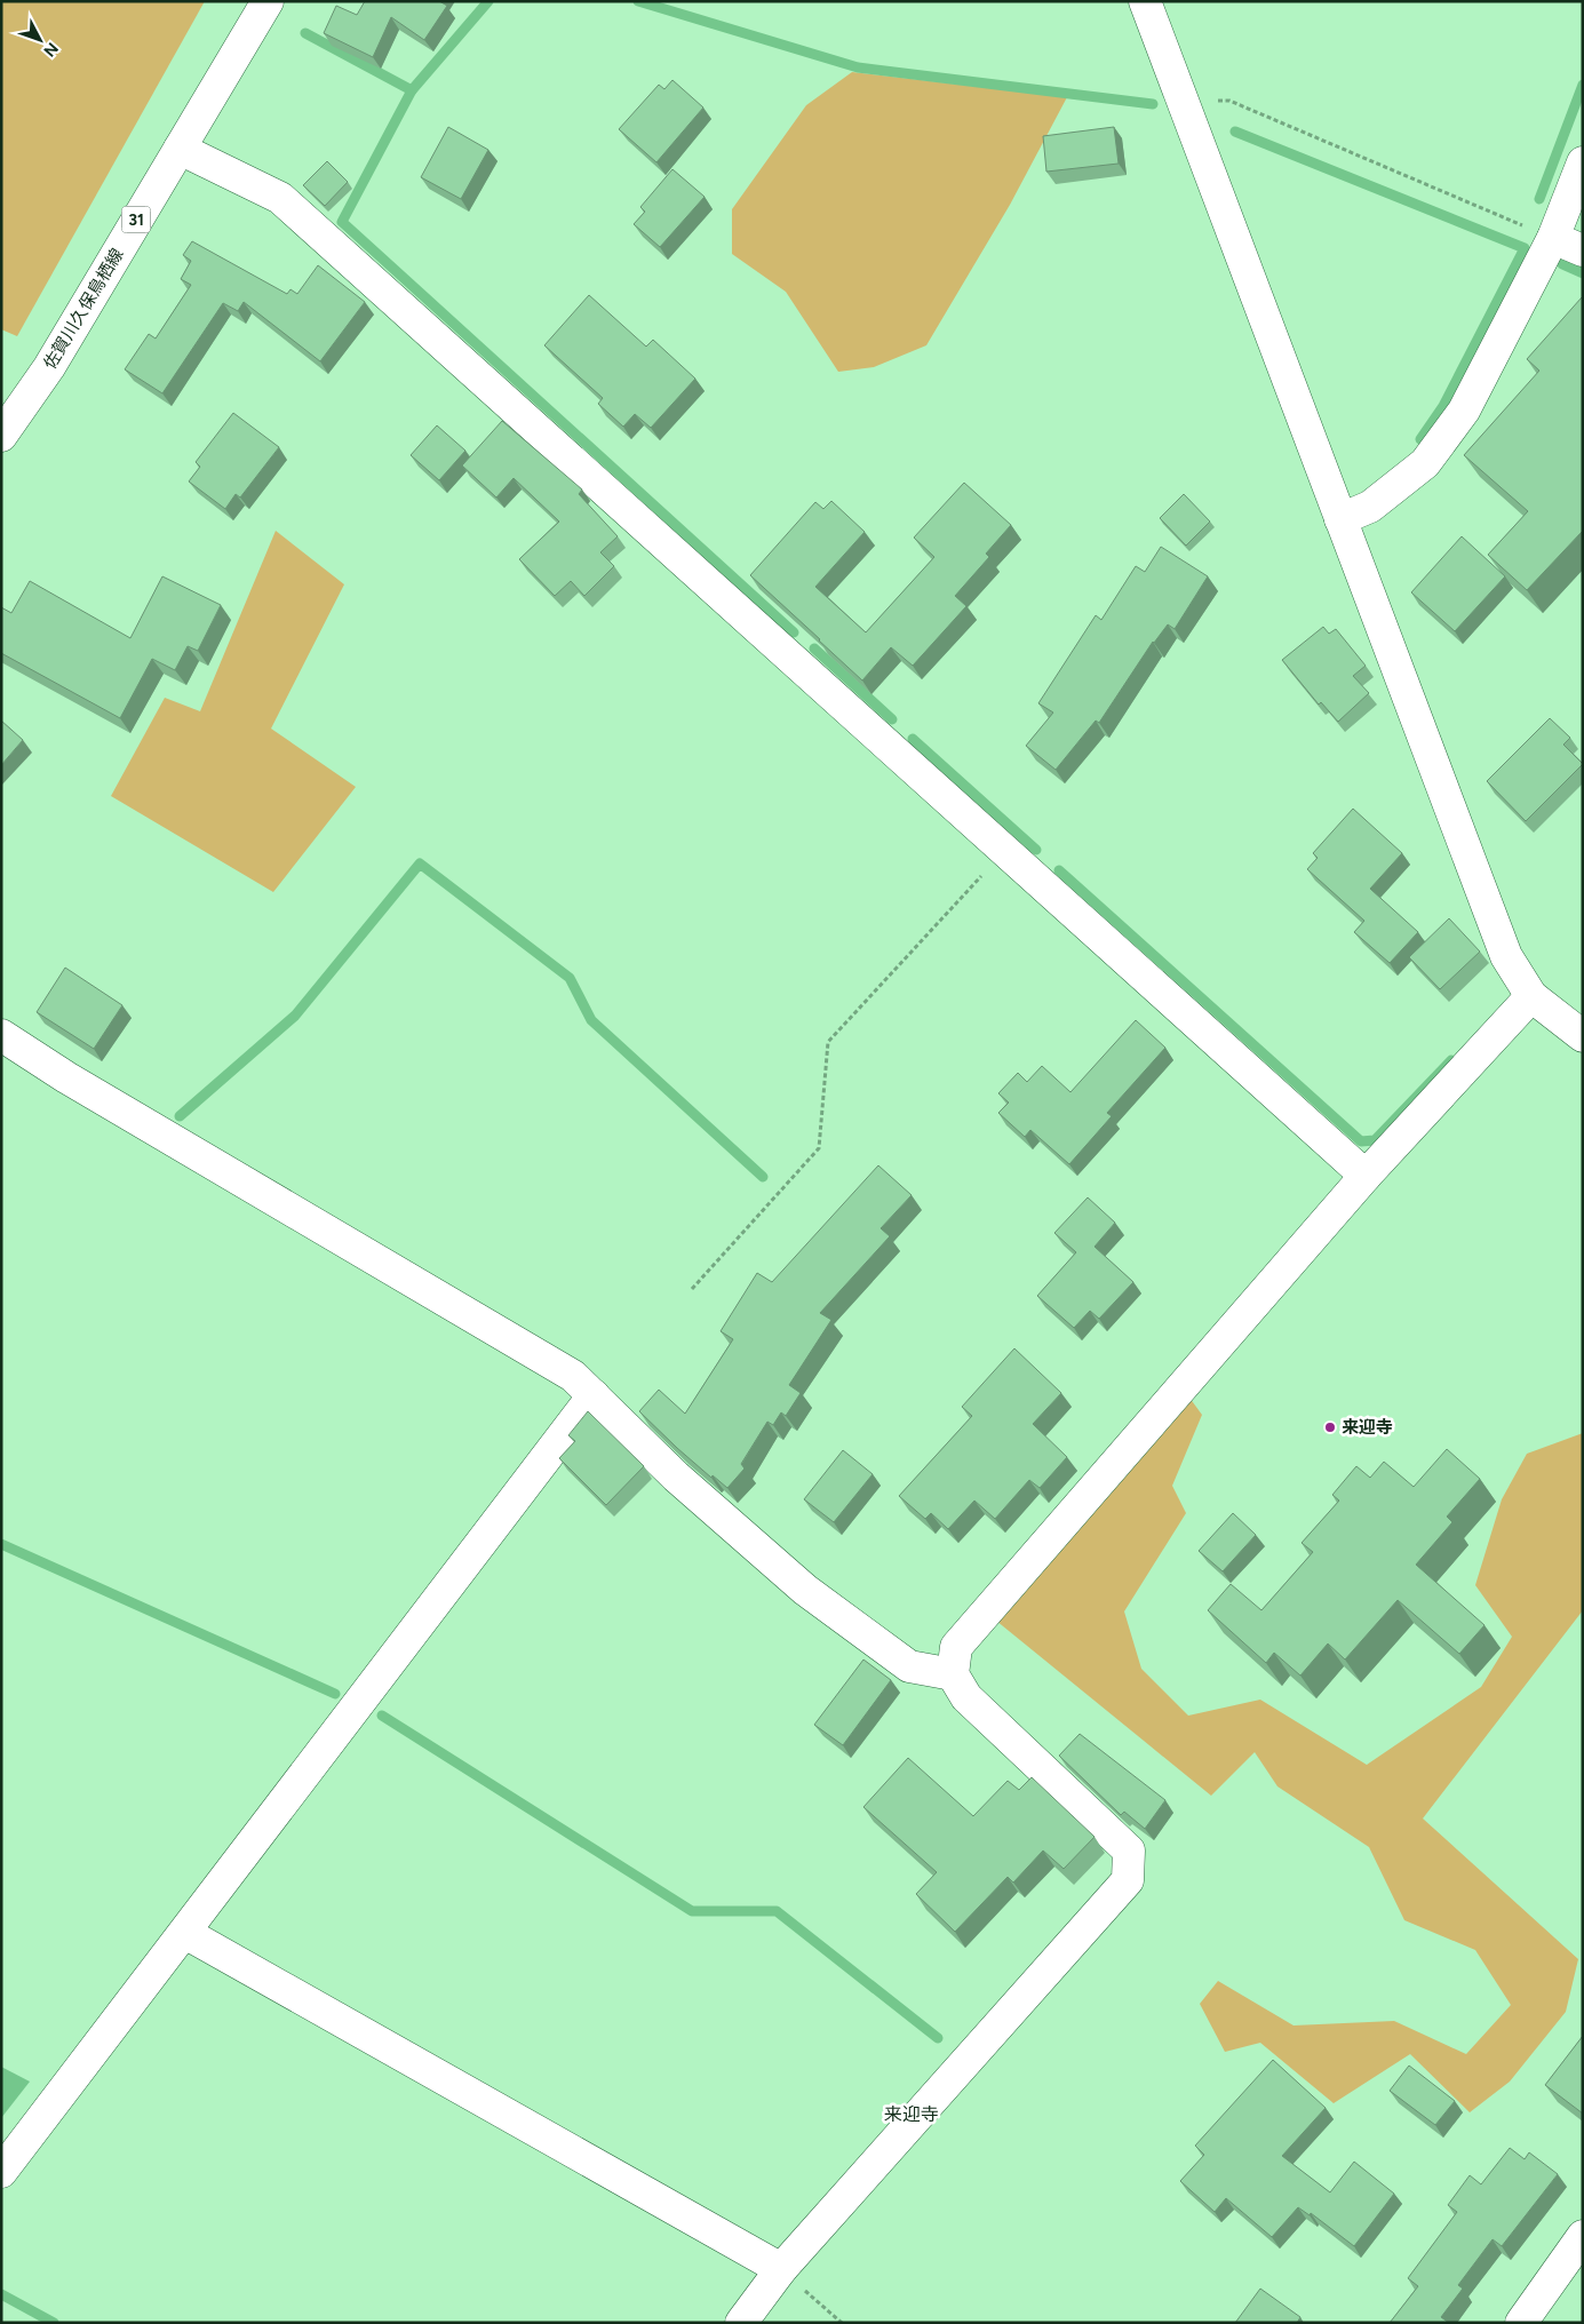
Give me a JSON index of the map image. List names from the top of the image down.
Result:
{
  "streets": {
    "street": ["31", "佐賀川久保鳥栖線"]
  },
  "districts": ["来迎寺"],
  "places": ["来迎寺"],
  "north": "bottom right"
}
